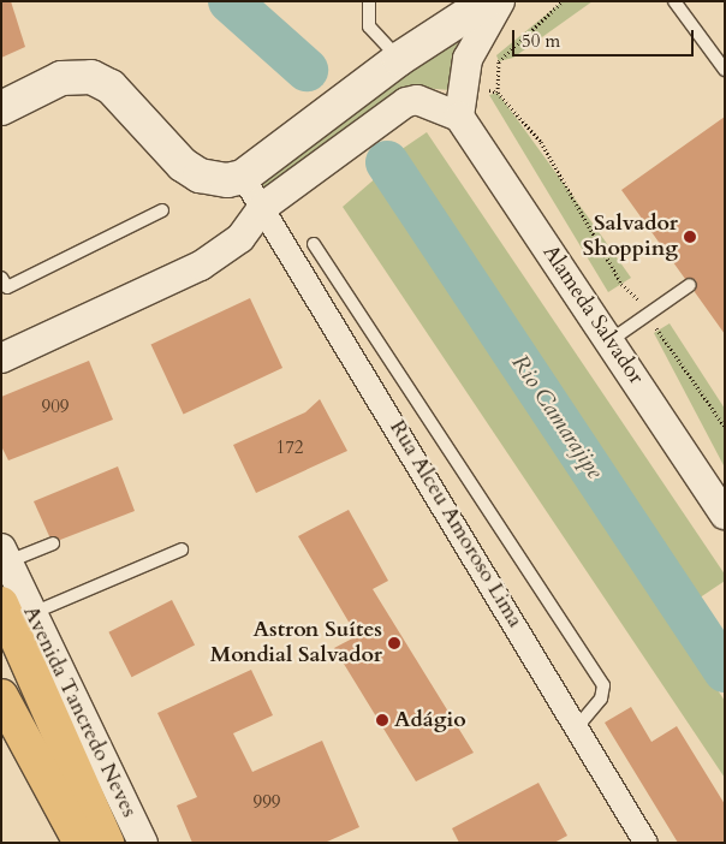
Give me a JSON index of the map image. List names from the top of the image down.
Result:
{
  "streets": {
    "street": ["Alameda Salvador", "Rua Alceu Amoroso Lima", "Avenida Tancredo Neves"]
  },
  "water": ["Rio Camarajipe"],
  "places": ["Salvador Shopping", "Astron Suítes Mondial Salvador", "Adágio"],
  "house_numbers": ["909", "172", "999"],
  "scale_bar": "50 m"
}
